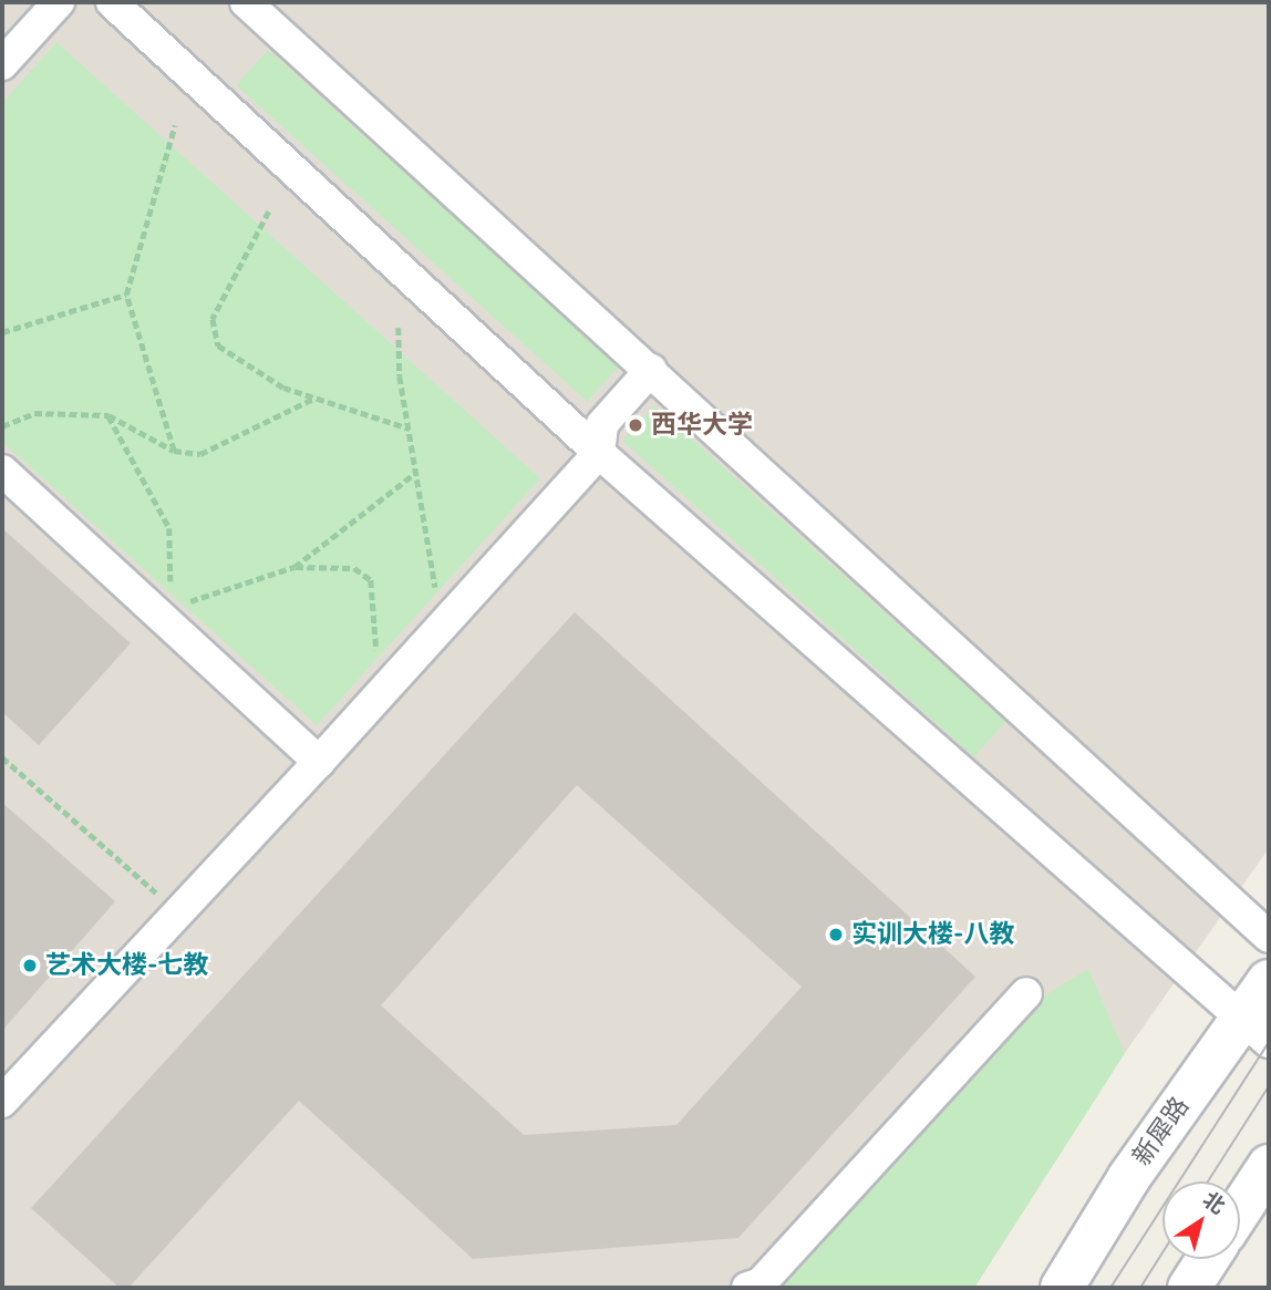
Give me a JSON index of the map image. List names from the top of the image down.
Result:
{
  "streets": {
    "main road": ["新犀路"]
  },
  "places": ["西华大学", "实训大楼-八教", "艺术大楼-七教"],
  "north": "top right"
}
